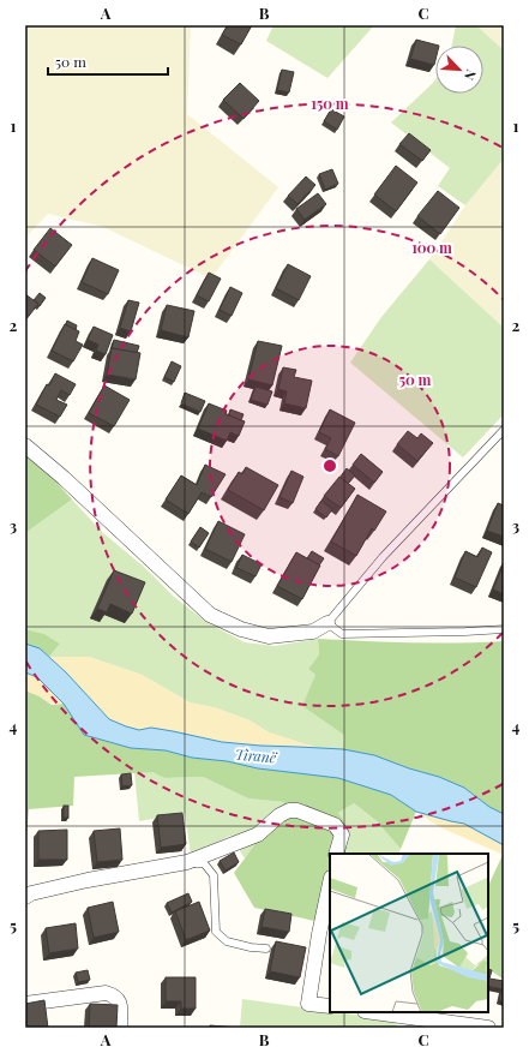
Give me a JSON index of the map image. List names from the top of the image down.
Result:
{
  "water": ["Tiranë"],
  "scale_bar": "50 m",
  "north": "bottom right",
  "grid": {
    "columns": ["A", "B", "C"],
    "rows": [
      "1",
      "2",
      "3",
      "4",
      "5"
    ]
  },
  "rings": ["150 m", "100 m", "50 m"]
}
